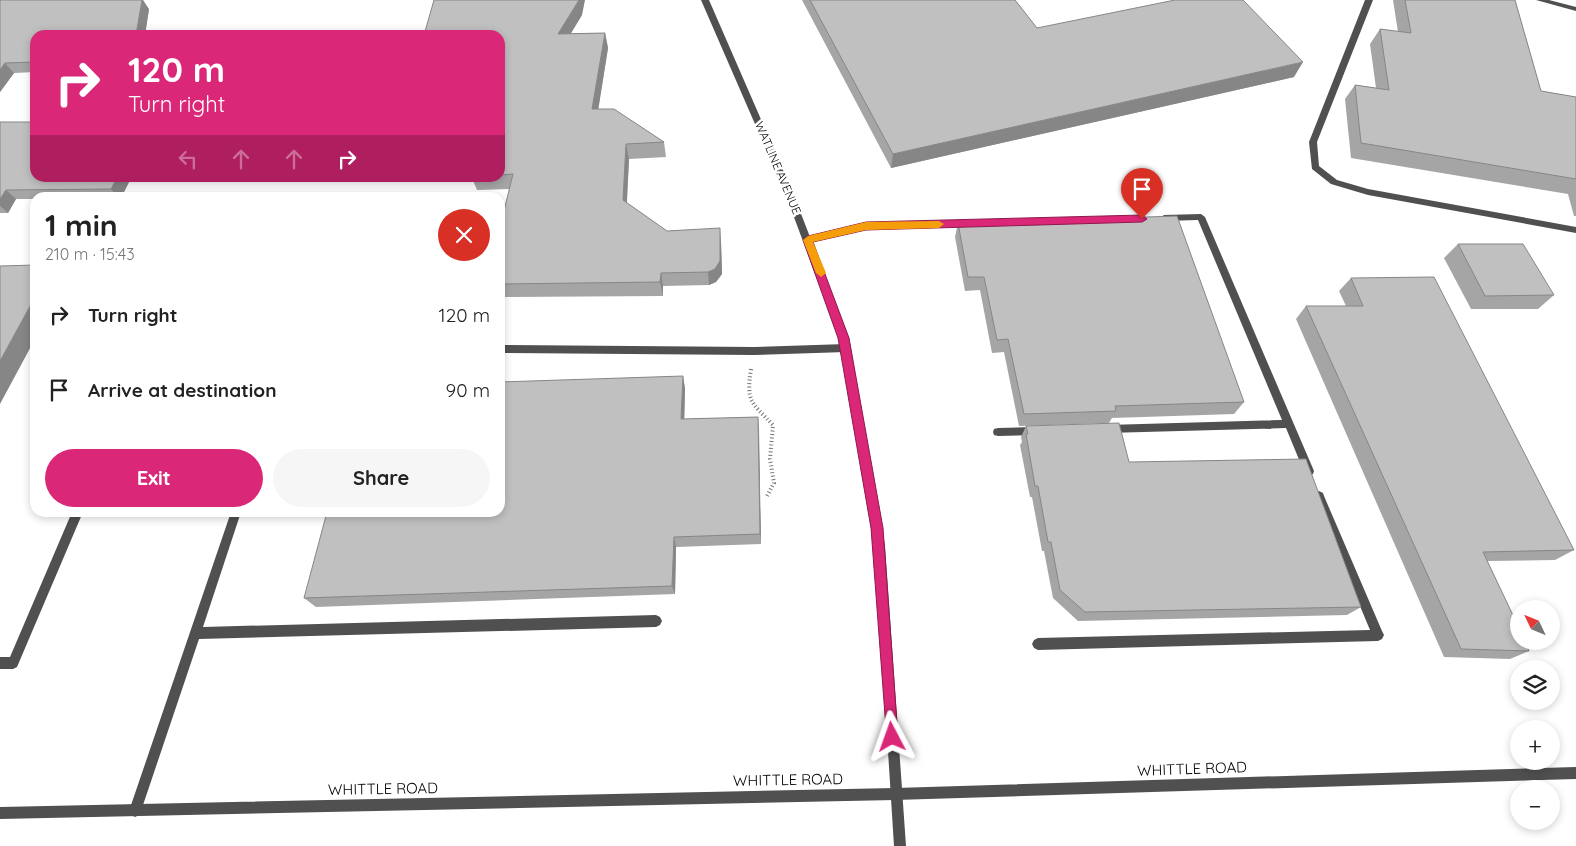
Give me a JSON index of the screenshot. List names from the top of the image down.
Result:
{
  "streets": {
    "street": ["WATLINE AVENUE", "WHITTLE ROAD"]
  },
  "crossings": [
    ["WATLINE AVENUE", "WHITTLE ROAD"]
  ],
  "north": "top left",
  "page": {
    "turn": ["120 m", "Turn right"],
    "heading": ["1 min", "210 m · 15:43"],
    "list": [
      {
        "name": "Turn right",
        "value": "120 m"
      },
      {
        "name": "Arrive at destination",
        "value": "90 m"
      }
    ],
    "buttons": ["Exit", "Share"],
    "map_buttons": ["+", "−"]
  }
}
